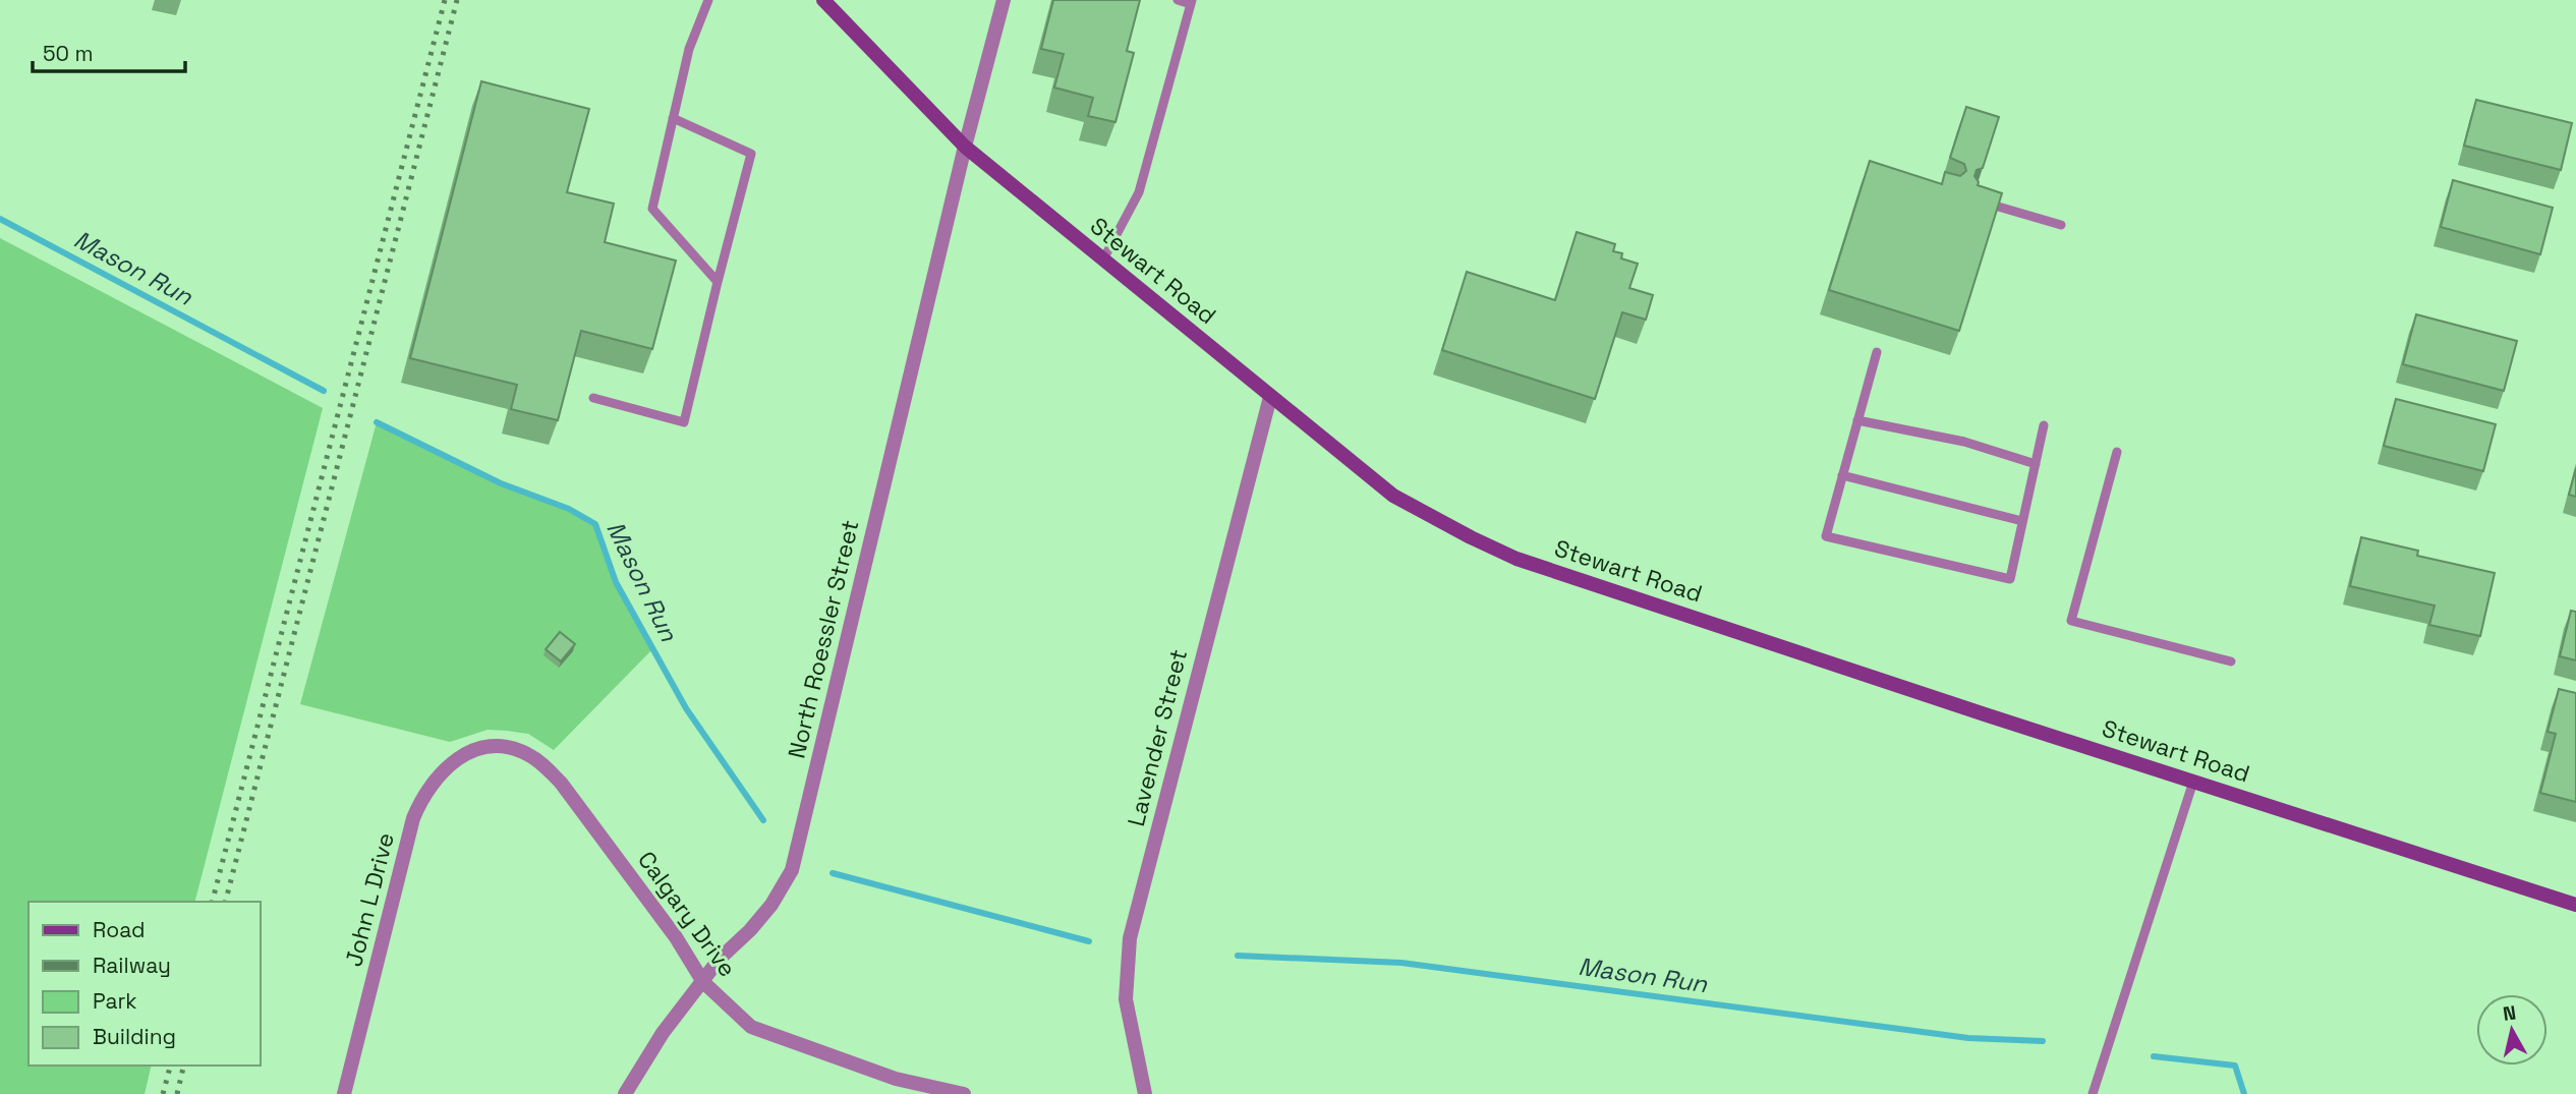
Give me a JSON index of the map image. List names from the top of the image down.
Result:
{
  "streets": {
    "street": [
      "Stewart Road",
      "North Roessler Street",
      "Lavender Street",
      "John L Drive",
      "Calgary Drive"
    ]
  },
  "crossings": [
    ["Stewart Road", "North Roessler Street"],
    ["Stewart Road", "Lavender Street"],
    ["North Roessler Street", "Calgary Drive"],
    ["John L Drive", "Calgary Drive"]
  ],
  "water": ["Mason Run"],
  "legend": [
    "Road",
    "Railway",
    "Park",
    "Building"
  ],
  "scale_bar": "50 m",
  "north": "top"
}
